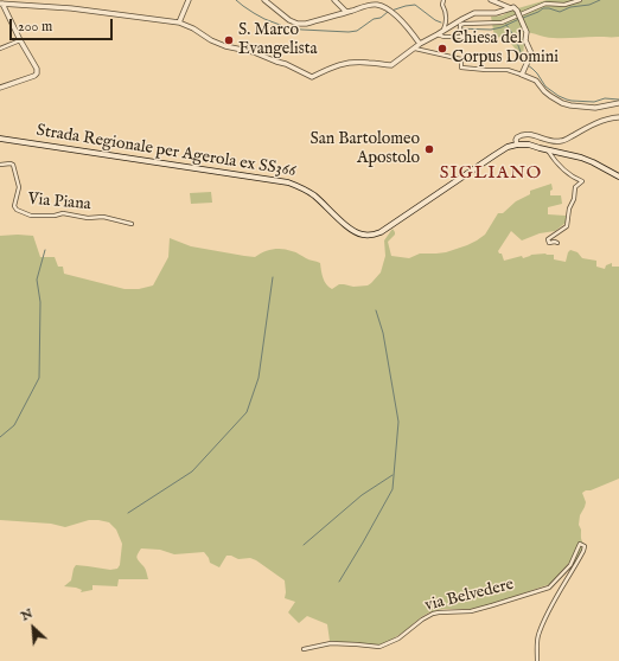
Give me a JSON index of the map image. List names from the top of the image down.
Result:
{
  "streets": {
    "main road": ["Strada Regionale per Agerola ex SS366"],
    "street": ["Via Piana", "via Belvedere"]
  },
  "districts": ["SIGLIANO"],
  "places": ["S. Marco Evangelista", "Chiesa del Corpus Domini", "San Bartolomeo Apostolo"],
  "scale_bar": "200 m",
  "north": "top left"
}
